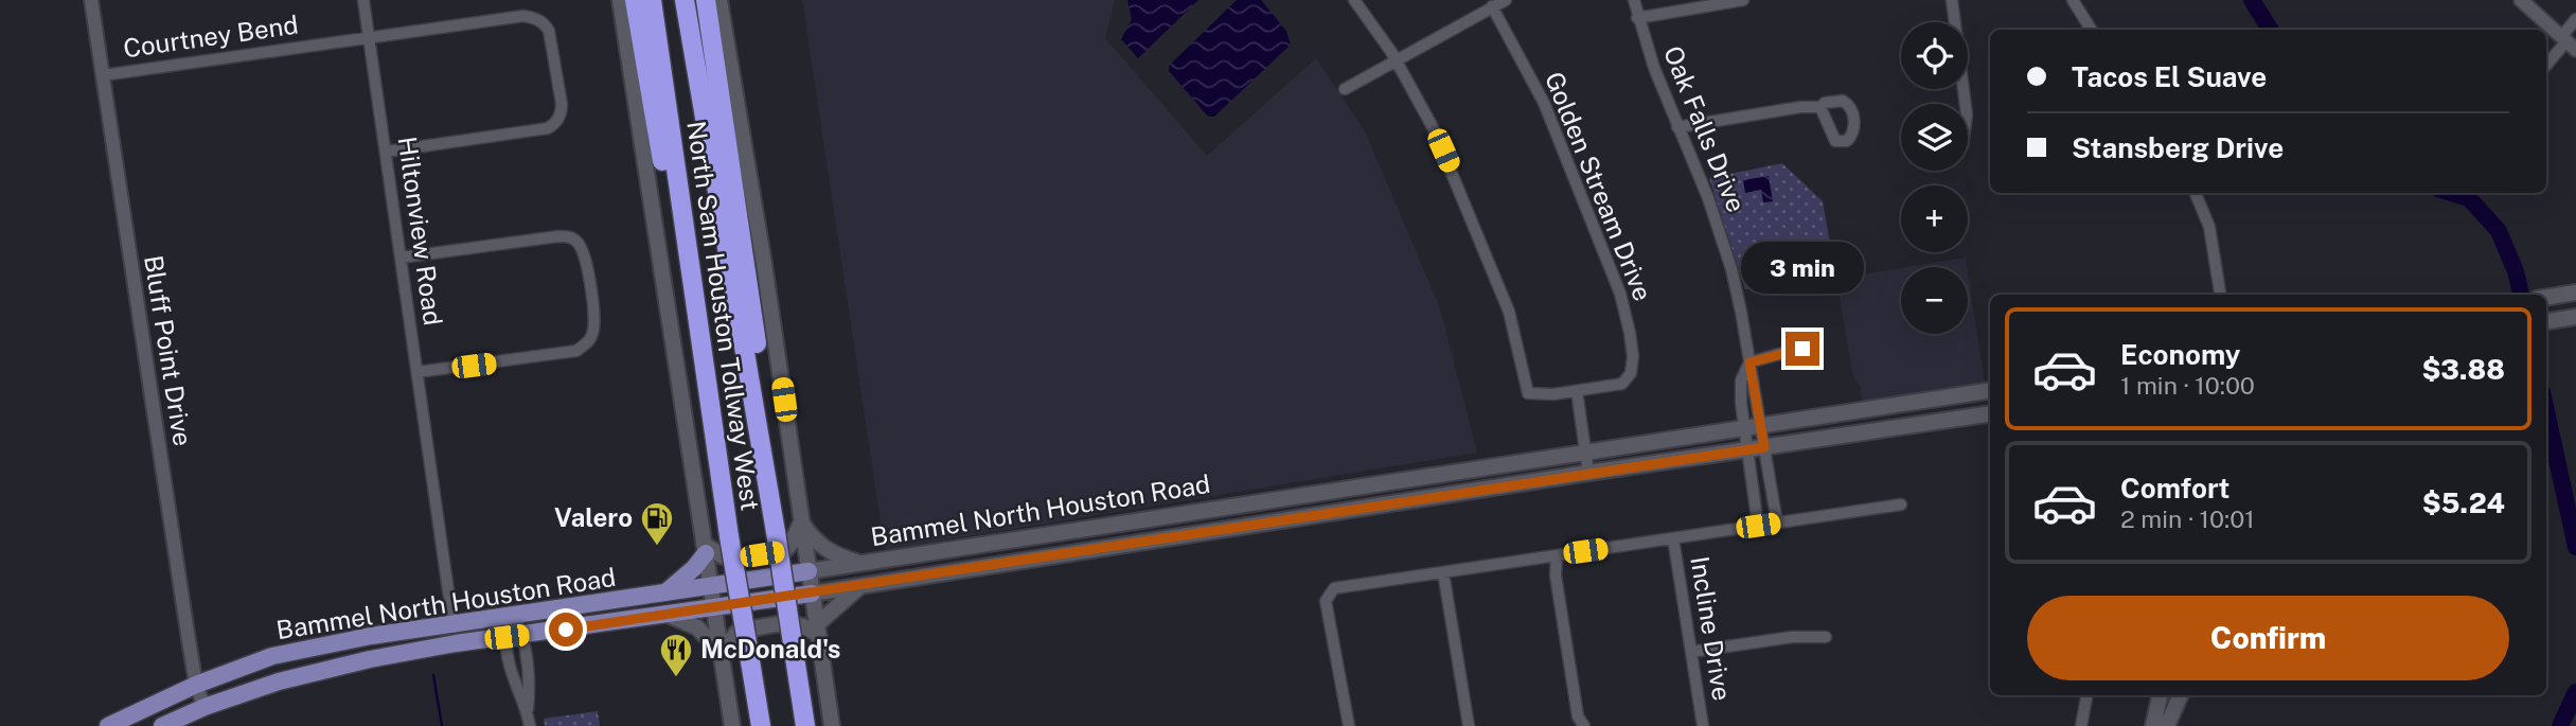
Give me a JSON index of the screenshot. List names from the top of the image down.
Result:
{
  "streets": {
    "highway": ["North Sam Houston Tollway West"],
    "main road": ["Bammel North Houston Road"],
    "street": [
      "Courtney Bend",
      "Oak Falls Drive",
      "Golden Stream Drive",
      "Hiltonview Road",
      "Bluff Point Drive",
      "Incline Drive"
    ]
  },
  "crossings": [
    ["Courtney Bend", "Hiltonview Road"],
    ["Courtney Bend", "Bluff Point Drive"],
    ["Oak Falls Drive", "Bammel North Houston Road"],
    ["Hiltonview Road", "Bammel North Houston Road"],
    ["Bluff Point Drive", "Bammel North Houston Road"]
  ],
  "places": {
    "fuel station": ["Valero"],
    "restaurant": ["McDonald's"]
  },
  "page": {
    "map_buttons": ["+", "−"],
    "banner": ["Tacos El Suave", "Stansberg Drive"],
    "bubble": "3 min",
    "list": [
      {
        "name": "Economy",
        "note": "1 min · 10:00",
        "value": "$3.88"
      },
      {
        "name": "Comfort",
        "note": "2 min · 10:01",
        "value": "$5.24"
      }
    ],
    "buttons": "Confirm"
  }
}
